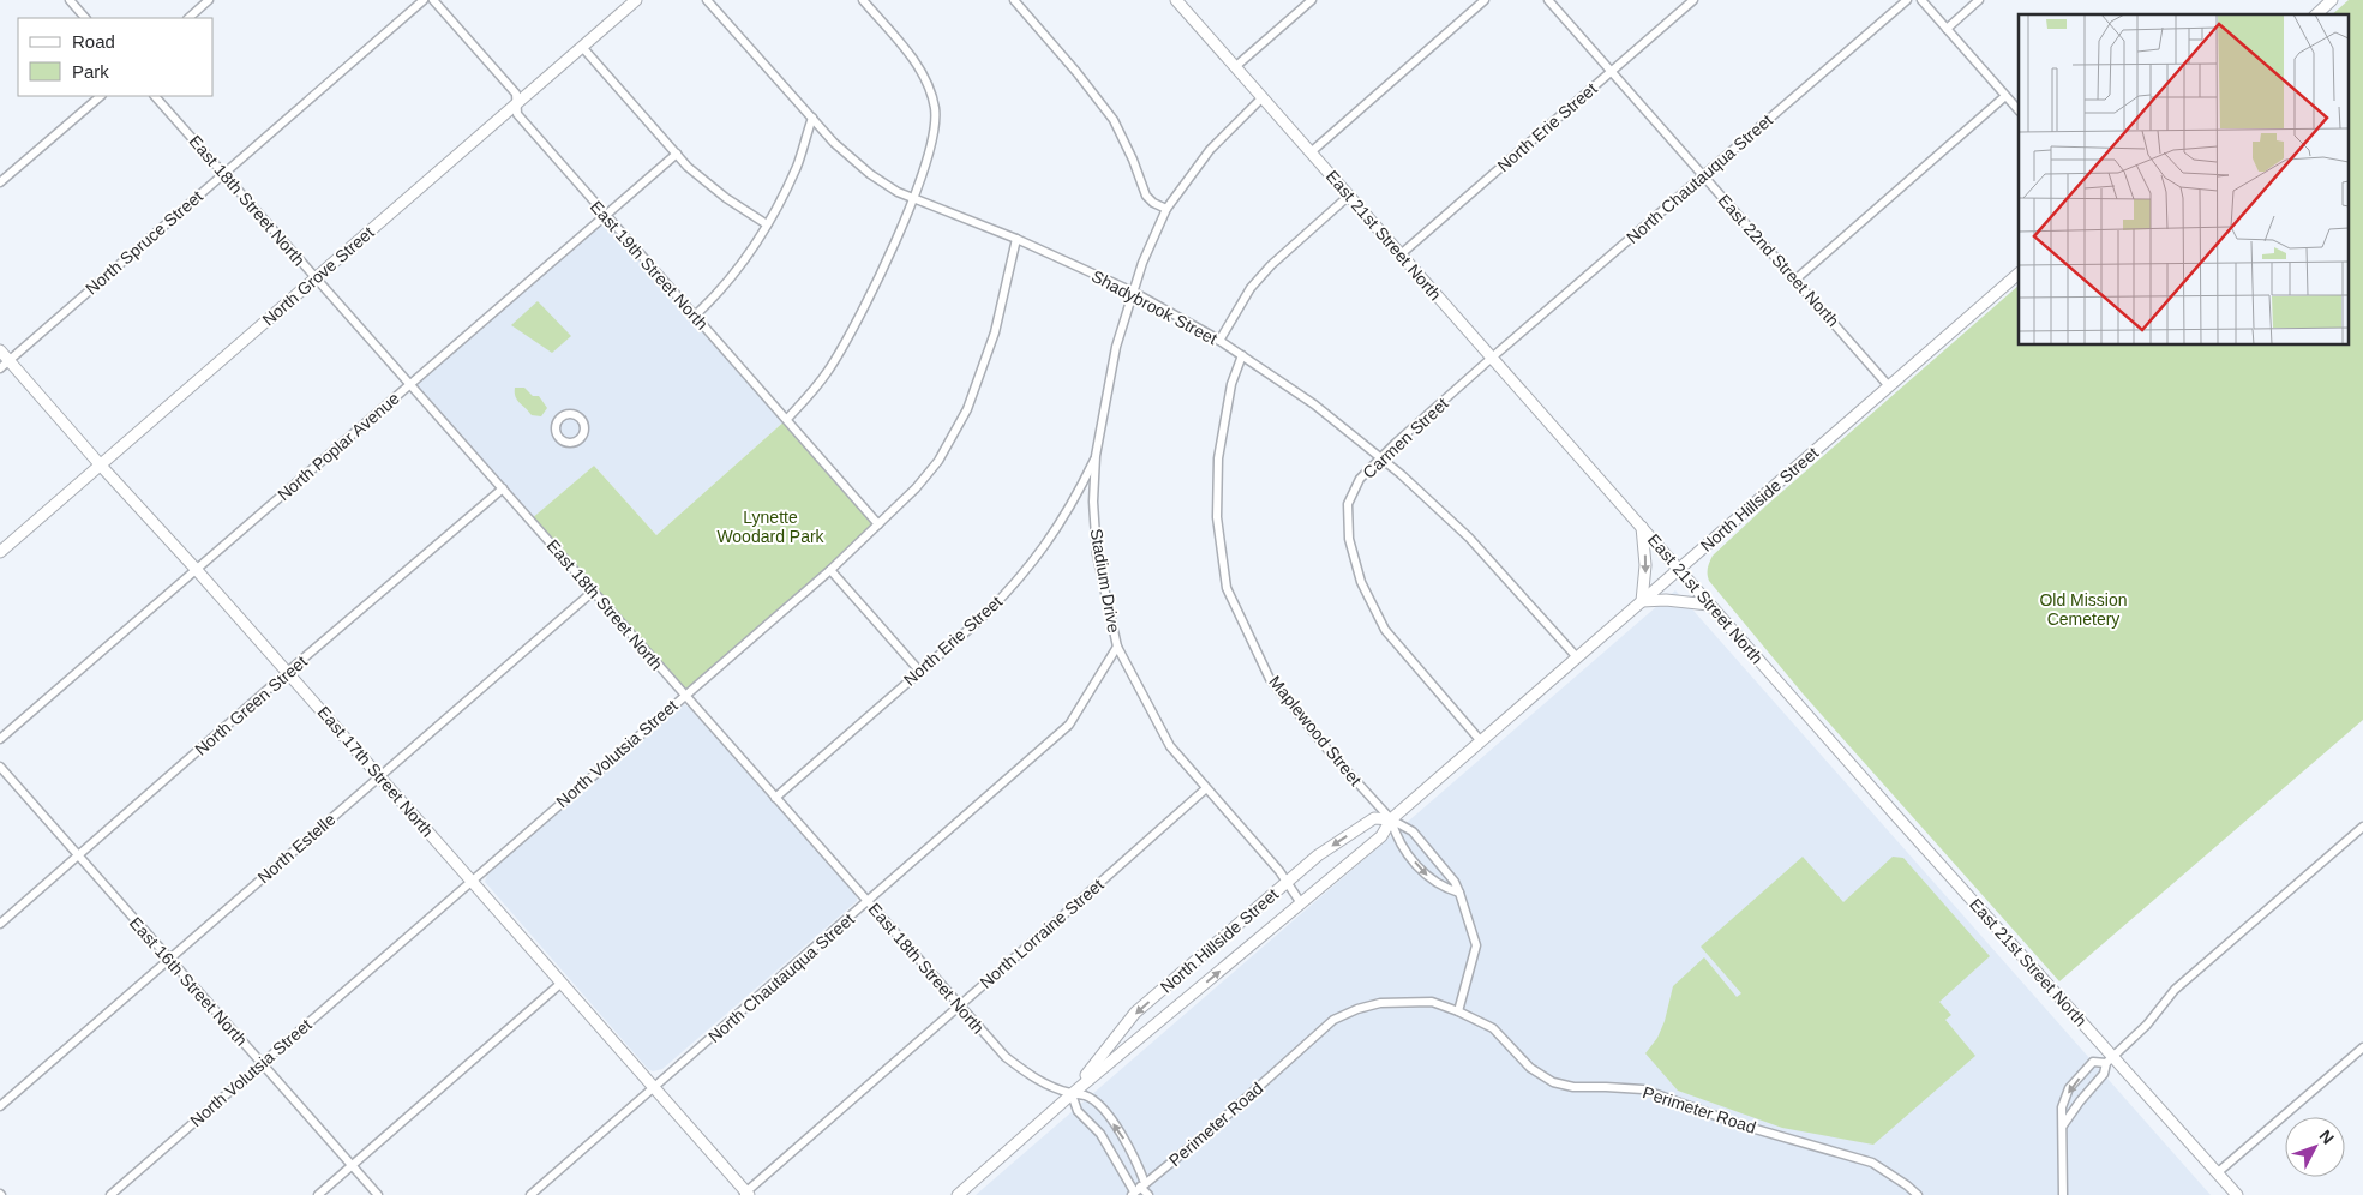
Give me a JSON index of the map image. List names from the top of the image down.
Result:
{
  "streets": {
    "main road": [
      "East 21st Street North",
      "North Grove Street",
      "North Hillside Street",
      "East 17th Street North"
    ],
    "street": [
      "North Erie Street",
      "North Chautauqua Street",
      "East 18th Street North",
      "North Spruce Street",
      "East 22nd Street North",
      "East 19th Street North",
      "Shadybrook Street",
      "Carmen Street",
      "North Poplar Avenue",
      "Stadium Drive",
      "North Green Street",
      "Maplewood Street",
      "North Volutsia Street",
      "North Estelle",
      "North Lorraine Street",
      "East 16th Street North",
      "Perimeter Road"
    ]
  },
  "crossings": [
    ["North Erie Street", "East 18th Street North"],
    ["North Erie Street", "East 21st Street North"],
    ["North Erie Street", "East 22nd Street North"],
    ["North Erie Street", "Stadium Drive"],
    ["North Chautauqua Street", "East 18th Street North"],
    ["North Chautauqua Street", "East 21st Street North"],
    ["North Chautauqua Street", "East 22nd Street North"],
    ["North Chautauqua Street", "Carmen Street"],
    ["North Chautauqua Street", "Stadium Drive"],
    ["North Chautauqua Street", "East 17th Street North"],
    ["East 18th Street North", "North Spruce Street"],
    ["East 18th Street North", "North Grove Street"],
    ["East 18th Street North", "North Poplar Avenue"],
    ["East 18th Street North", "North Hillside Street"],
    ["East 18th Street North", "North Green Street"],
    ["East 18th Street North", "North Volutsia Street"],
    ["East 18th Street North", "North Estelle"],
    ["East 18th Street North", "North Lorraine Street"],
    ["East 18th Street North", "Perimeter Road"],
    ["East 21st Street North", "Carmen Street"],
    ["East 21st Street North", "North Hillside Street"],
    ["North Spruce Street", "East 17th Street North"],
    ["East 22nd Street North", "North Hillside Street"],
    ["East 19th Street North", "North Grove Street"],
    ["East 19th Street North", "North Poplar Avenue"],
    ["East 19th Street North", "North Volutsia Street"],
    ["North Grove Street", "East 17th Street North"],
    ["Shadybrook Street", "Carmen Street"],
    ["Shadybrook Street", "North Hillside Street"],
    ["Shadybrook Street", "Stadium Drive"],
    ["Shadybrook Street", "Maplewood Street"],
    ["Shadybrook Street", "North Volutsia Street"],
    ["Carmen Street", "North Hillside Street"],
    ["North Poplar Avenue", "East 17th Street North"],
    ["North Hillside Street", "Stadium Drive"],
    ["North Hillside Street", "Maplewood Street"],
    ["Stadium Drive", "North Lorraine Street"],
    ["North Green Street", "East 17th Street North"],
    ["North Green Street", "East 16th Street North"],
    ["North Volutsia Street", "East 17th Street North"],
    ["North Volutsia Street", "East 16th Street North"],
    ["East 17th Street North", "North Estelle"],
    ["East 17th Street North", "North Lorraine Street"],
    ["North Estelle", "East 16th Street North"]
  ],
  "parks": ["Lynette Woodard Park", "Old Mission Cemetery"],
  "legend": ["Road", "Park"],
  "north": "top right"
}
